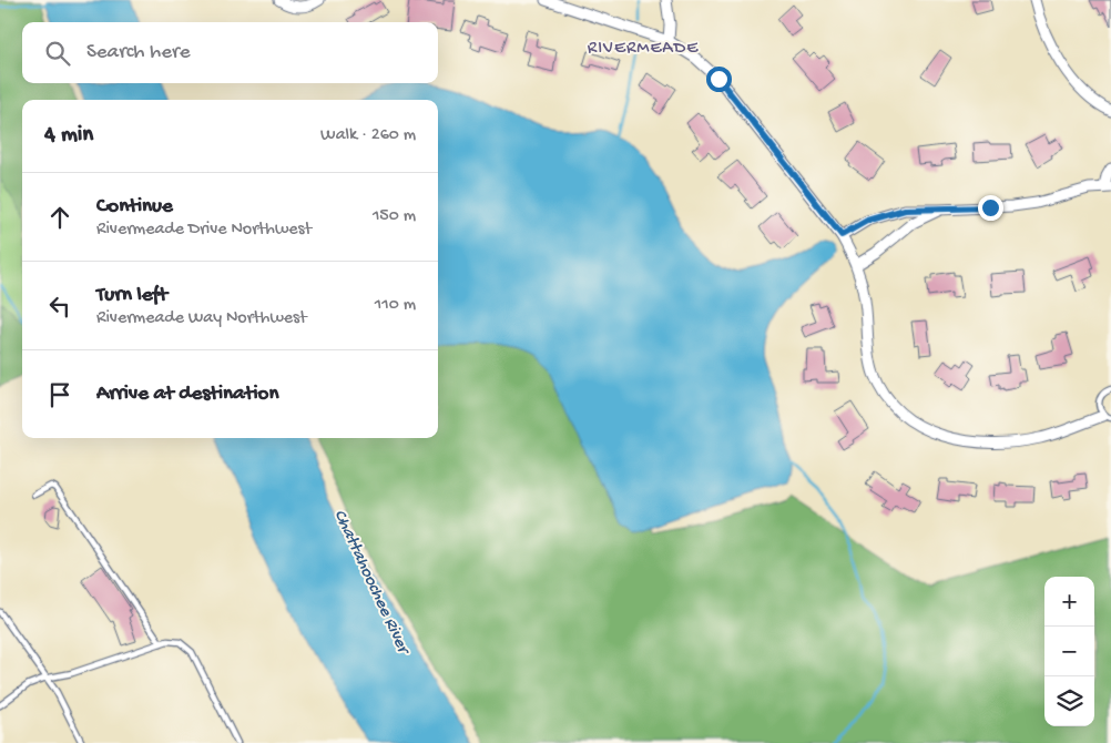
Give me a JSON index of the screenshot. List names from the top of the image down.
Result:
{
  "districts": ["RIVERMEADE"],
  "water": ["Chattahoochee River"],
  "page": {
    "search": "Search here",
    "heading": ["4 min", "Walk · 260 m"],
    "list": [
      ["Continue", "Rivermeade Drive Northwest", "150 m"],
      ["Turn left", "Rivermeade Way Northwest", "110 m"],
      "Arrive at destination"
    ],
    "map_buttons": ["+", "−"]
  }
}
